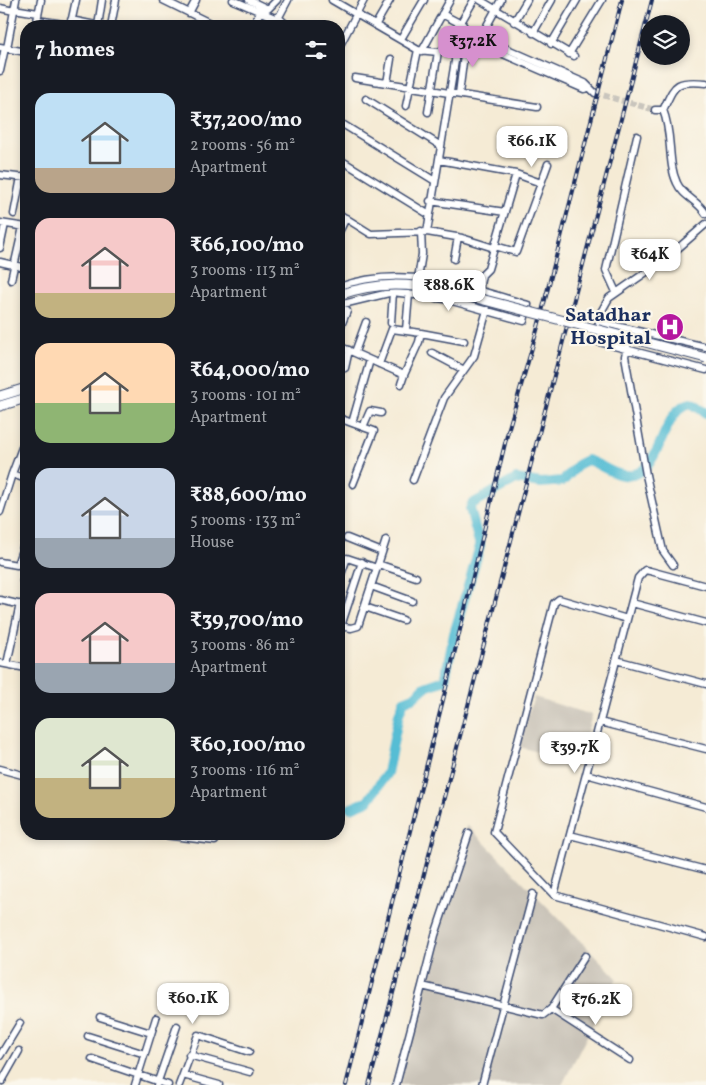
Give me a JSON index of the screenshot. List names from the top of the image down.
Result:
{
  "places": {
    "hospital": ["Satadhar Hospital"]
  },
  "page": {
    "heading": "7 homes",
    "price": [
      "₹37.2K",
      "₹66.1K",
      "₹64K",
      "₹88.6K",
      "₹39.7K",
      "₹60.1K",
      "₹76.2K"
    ],
    "list": [
      {
        "name": "₹37,200/mo",
        "note": "2 rooms · 56 m² · Apartment"
      },
      {
        "name": "₹66,100/mo",
        "note": "3 rooms · 113 m² · Apartment"
      },
      {
        "name": "₹64,000/mo",
        "note": "3 rooms · 101 m² · Apartment"
      },
      {
        "name": "₹88,600/mo",
        "note": "5 rooms · 133 m² · House"
      },
      {
        "name": "₹39,700/mo",
        "note": "3 rooms · 86 m² · Apartment"
      },
      {
        "name": "₹60,100/mo",
        "note": "3 rooms · 116 m² · Apartment"
      }
    ]
  }
}
